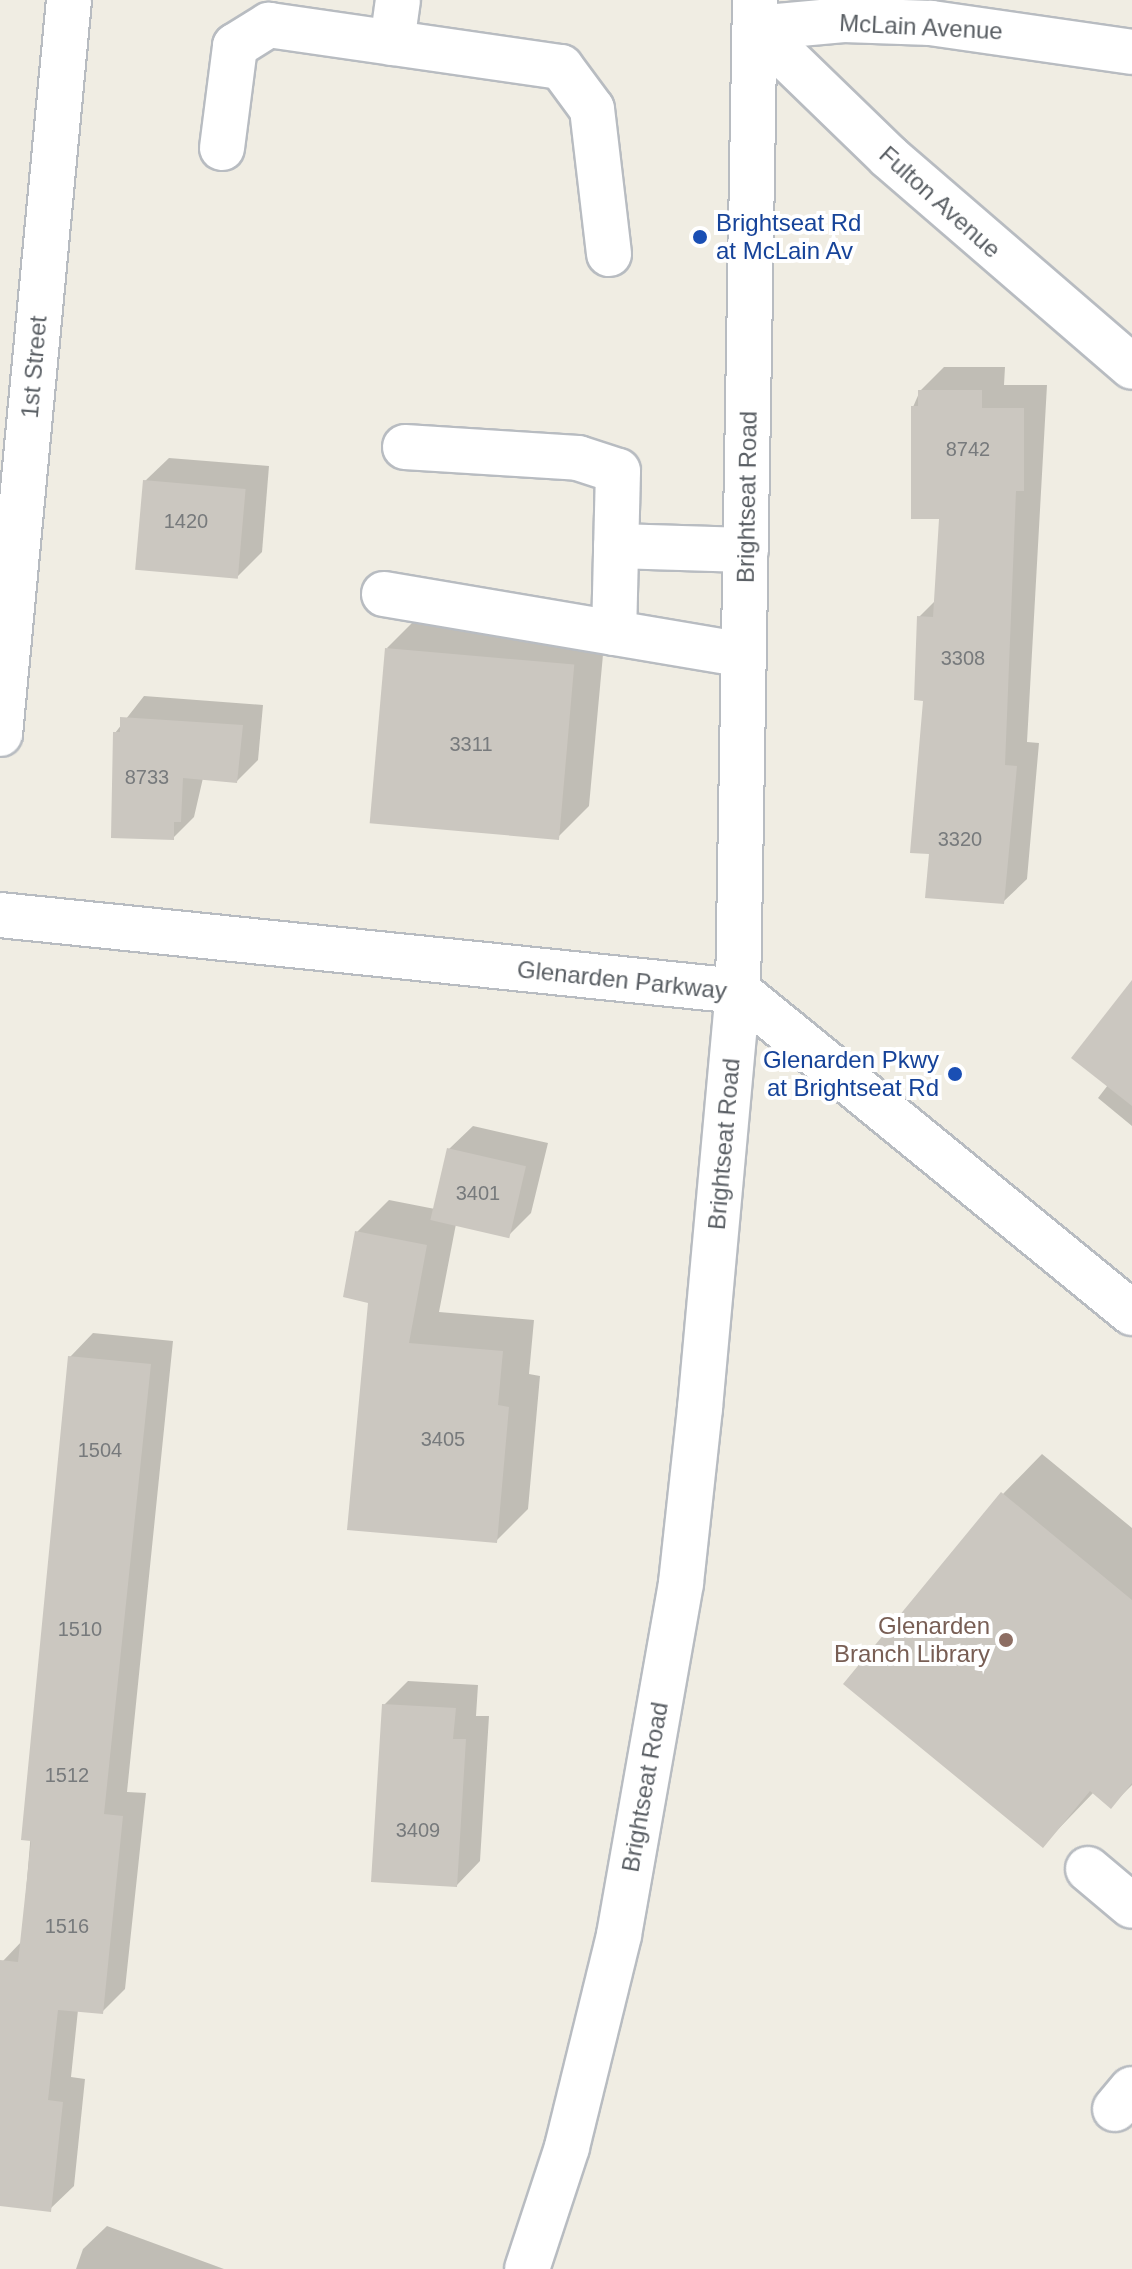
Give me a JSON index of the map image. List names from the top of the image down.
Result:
{
  "streets": {
    "street": [
      "McLain Avenue",
      "Fulton Avenue",
      "1st Street",
      "Brightseat Road",
      "Glenarden Parkway"
    ]
  },
  "crossings": [
    ["McLain Avenue", "Fulton Avenue"],
    ["McLain Avenue", "Brightseat Road"],
    ["Fulton Avenue", "Brightseat Road"],
    ["Brightseat Road", "Glenarden Parkway"]
  ],
  "places": ["Brightseat Rd at McLain Av", "Glenarden Pkwy at Brightseat Rd", "Glenarden Branch Library"],
  "house_numbers": [
    "8742",
    "1420",
    "3308",
    "3311",
    "8733",
    "3320",
    "3401",
    "3405",
    "1504",
    "1510",
    "1512",
    "3409",
    "1516"
  ]
}
